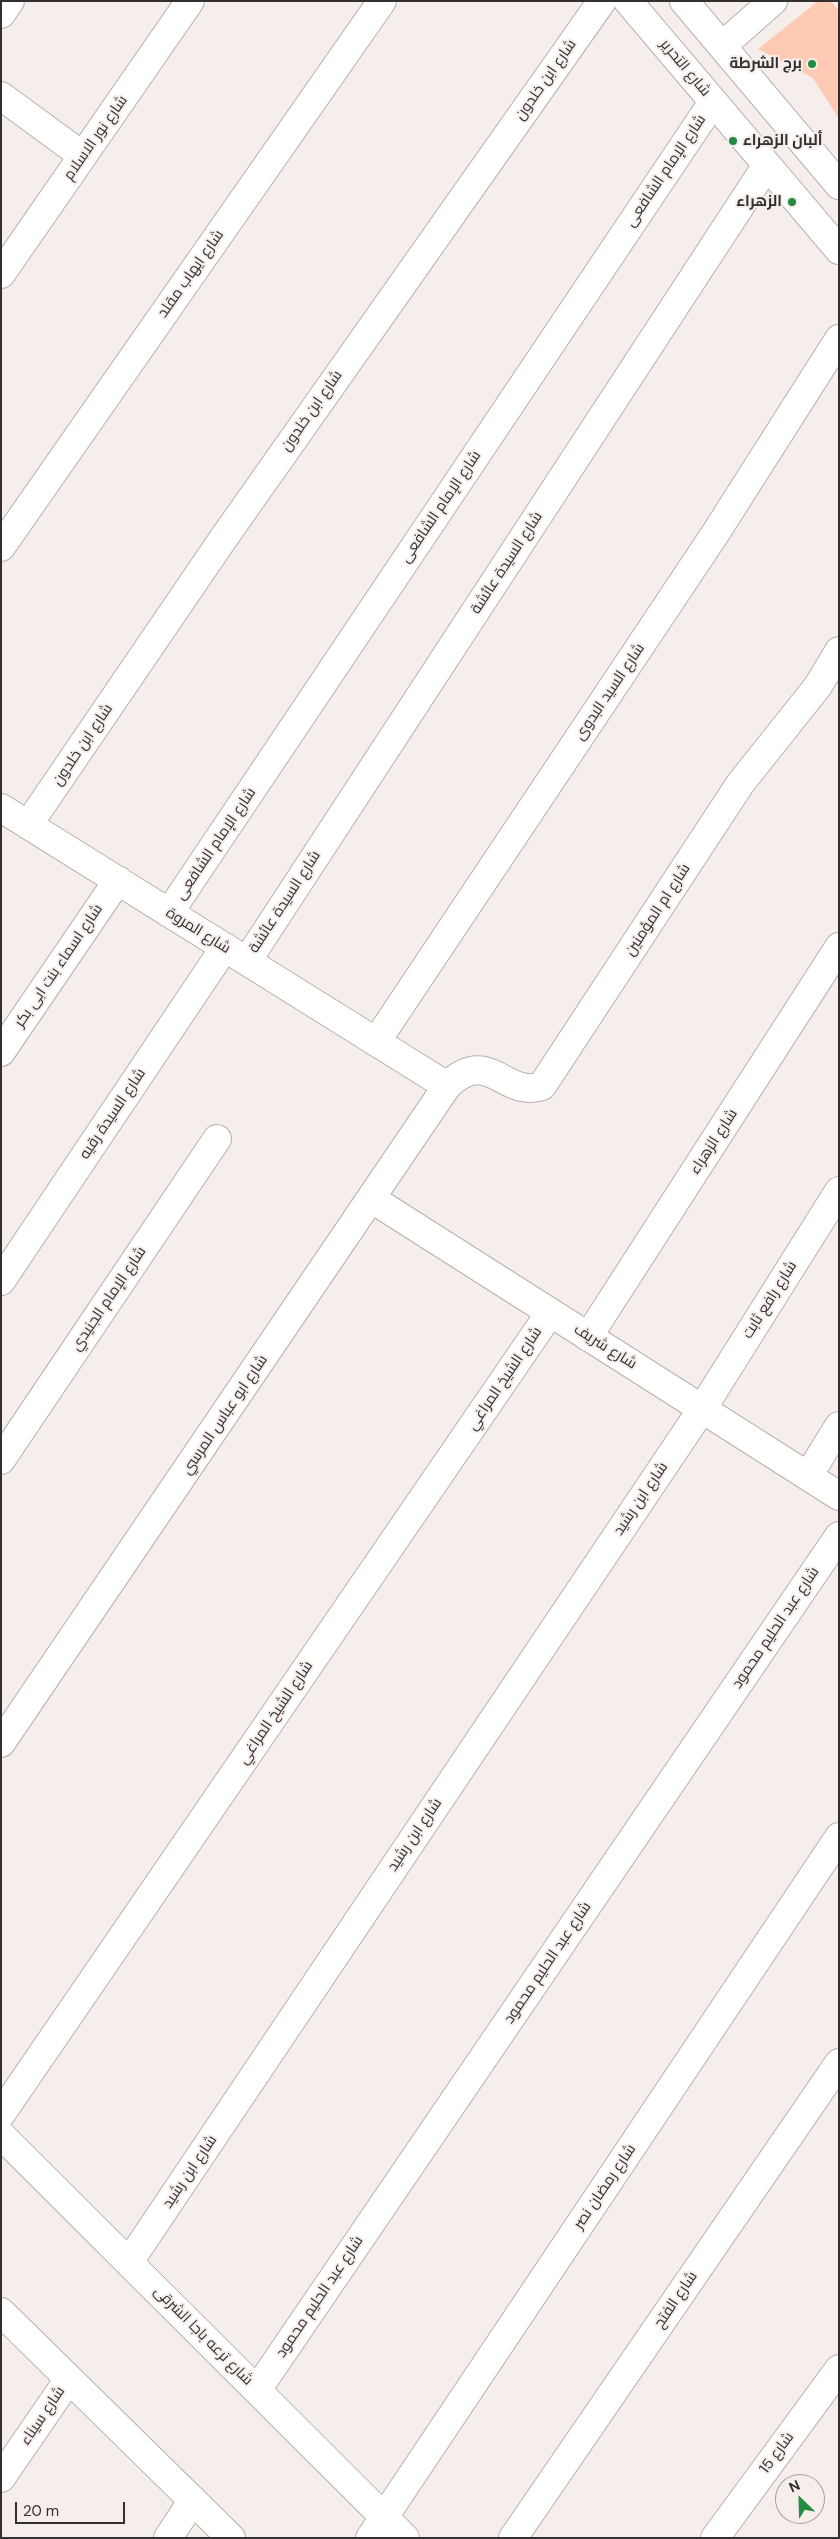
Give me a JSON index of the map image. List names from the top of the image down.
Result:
{
  "streets": {
    "street": [
      "شارع التحرير",
      "شارع ابن خلدون",
      "شارع نور الاسلام",
      "شارع الإمام الشافعى",
      "شارع ايهاب مقلد",
      "شارع السيدة عائشة",
      "شارع السيد البدوى",
      "شارع ام المؤمنين",
      "شارع المروة",
      "شارع اسماء بنت ابى بكر",
      "شارع السيدة رقيه",
      "شارع الزهراء",
      "شارع الإمام الجنيدي",
      "شارع رافع ثابت",
      "شارع شريف",
      "شارع الشيخ المراغي",
      "شارع ابو عباس المرسي",
      "شارع ابن رشيد",
      "شارع عبد الحليم محمود",
      "شارع رمضان نصر",
      "شارع الفتح",
      "شارع ترعه باجا الشرقى",
      "شارع سيناء",
      "شارع 15"
    ]
  },
  "crossings": [
    ["شارع التحرير", "شارع الإمام الشافعى"],
    ["شارع التحرير", "شارع السيدة عائشة"],
    ["شارع ابن خلدون", "شارع المروة"],
    ["شارع الإمام الشافعى", "شارع المروة"],
    ["شارع السيدة عائشة", "شارع المروة"],
    ["شارع السيدة عائشة", "شارع السيدة رقيه"],
    ["شارع السيد البدوى", "شارع المروة"],
    ["شارع ام المؤمنين", "شارع المروة"],
    ["شارع ام المؤمنين", "شارع ابو عباس المرسي"],
    ["شارع المروة", "شارع اسماء بنت ابى بكر"],
    ["شارع المروة", "شارع السيدة رقيه"],
    ["شارع المروة", "شارع ابو عباس المرسي"],
    ["شارع الزهراء", "شارع شريف"],
    ["شارع رافع ثابت", "شارع شريف"],
    ["شارع رافع ثابت", "شارع ابن رشيد"],
    ["شارع شريف", "شارع الشيخ المراغي"],
    ["شارع شريف", "شارع ابو عباس المرسي"],
    ["شارع شريف", "شارع ابن رشيد"],
    ["شارع ابن رشيد", "شارع ترعه باجا الشرقى"],
    ["شارع عبد الحليم محمود", "شارع ترعه باجا الشرقى"],
    ["شارع رمضان نصر", "شارع ترعه باجا الشرقى"]
  ],
  "places": ["برج الشرطة", "ألبان الزهراء", "الزهراء"],
  "scale_bar": "20 m",
  "north": "top left"
}
